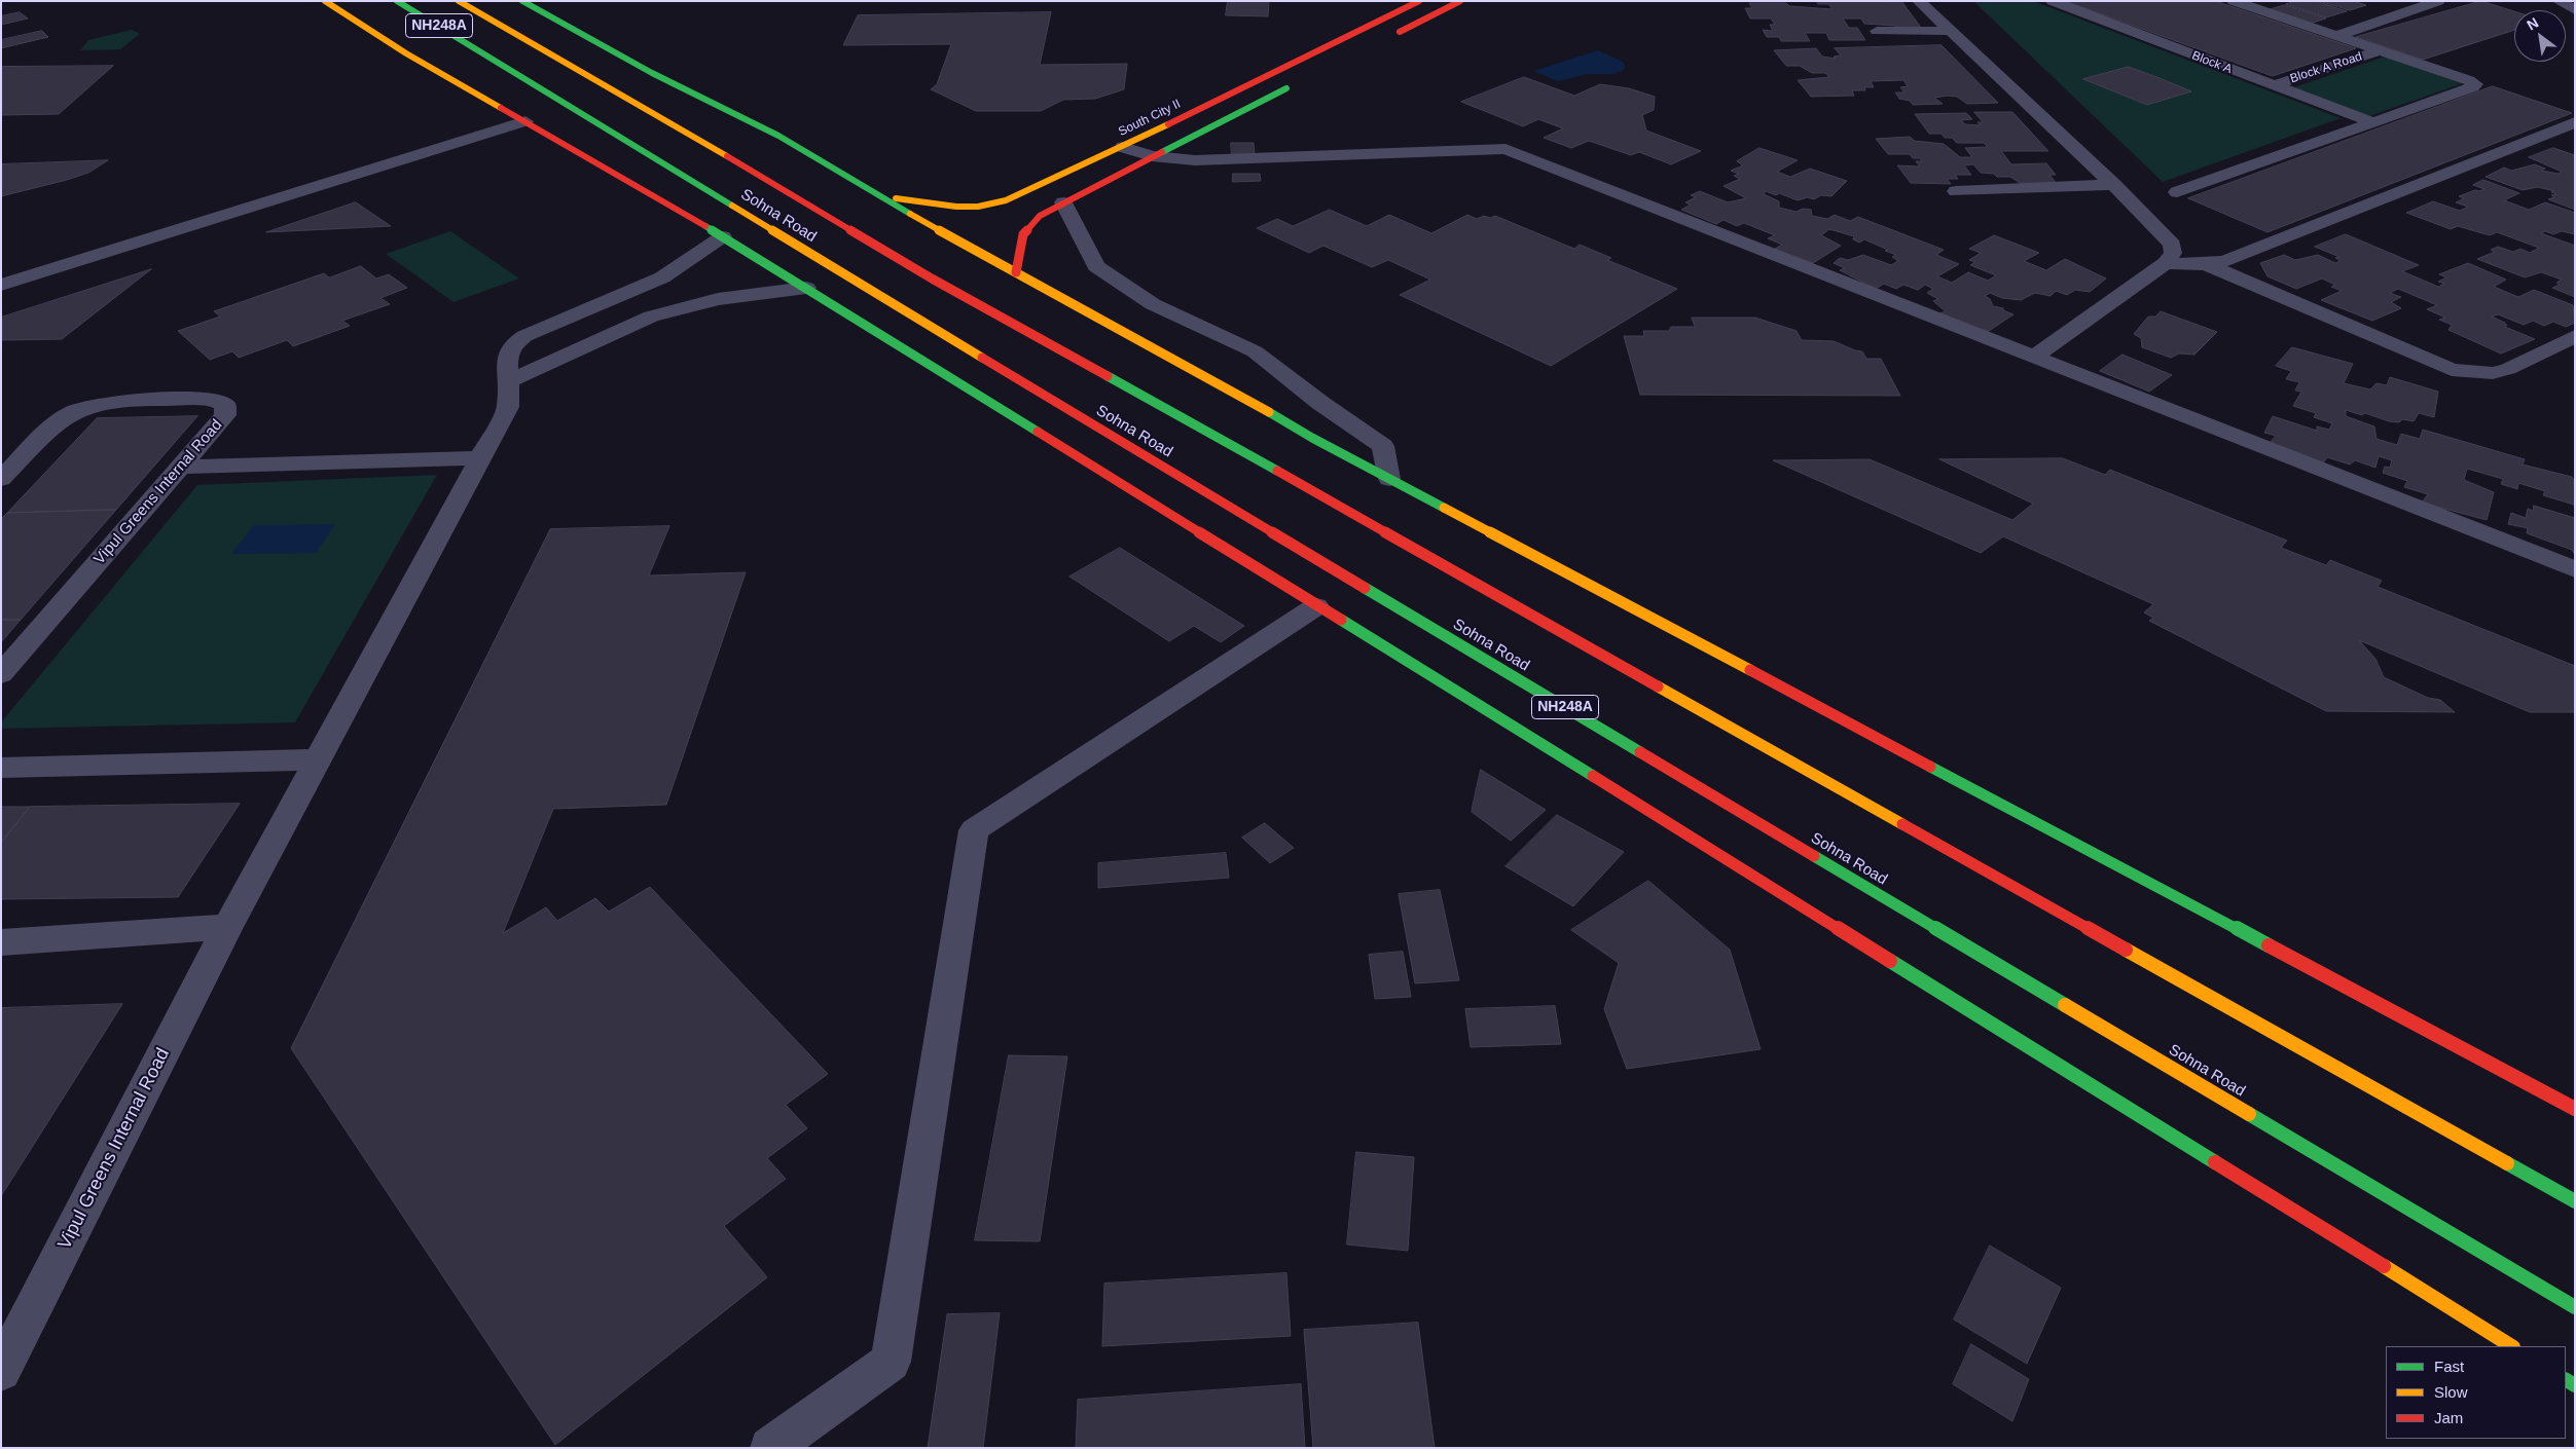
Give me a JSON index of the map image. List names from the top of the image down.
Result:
{
  "streets": {
    "main road": ["NH248A", "South City II", "Sohna Road"],
    "street": ["Block A", "Block A Road", "Vipul Greens Internal Road"]
  },
  "crossings": [
    ["Block A", "Block A Road"]
  ],
  "legend": ["Fast", "Slow", "Jam"],
  "north": "top left"
}
